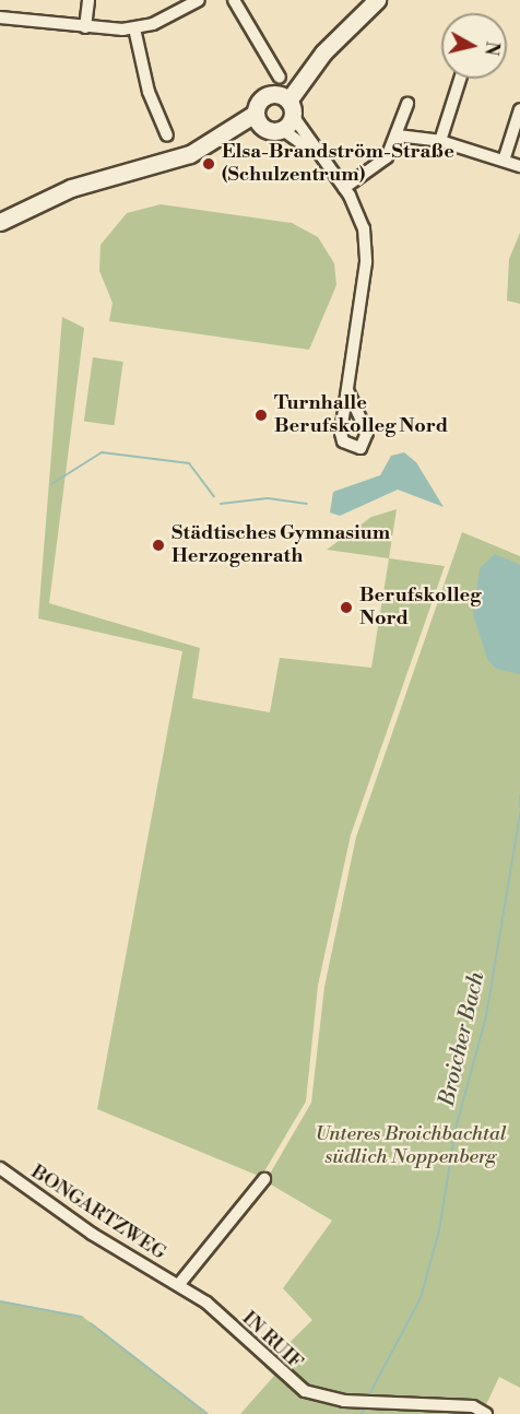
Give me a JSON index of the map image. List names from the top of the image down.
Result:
{
  "streets": {
    "street": ["BONGARTZWEG", "IN RUIF"]
  },
  "crossings": [
    ["BONGARTZWEG", "IN RUIF"]
  ],
  "water": ["Broicher Bach"],
  "parks": ["Unteres Broichbachtal südlich Noppenberg"],
  "places": [
    "Elsa-Brandström-Straße (Schulzentrum)",
    "Turnhalle Berufskolleg Nord",
    "Städtisches Gymnasium Herzogenrath",
    "Berufskolleg Nord"
  ],
  "north": "right"
}
